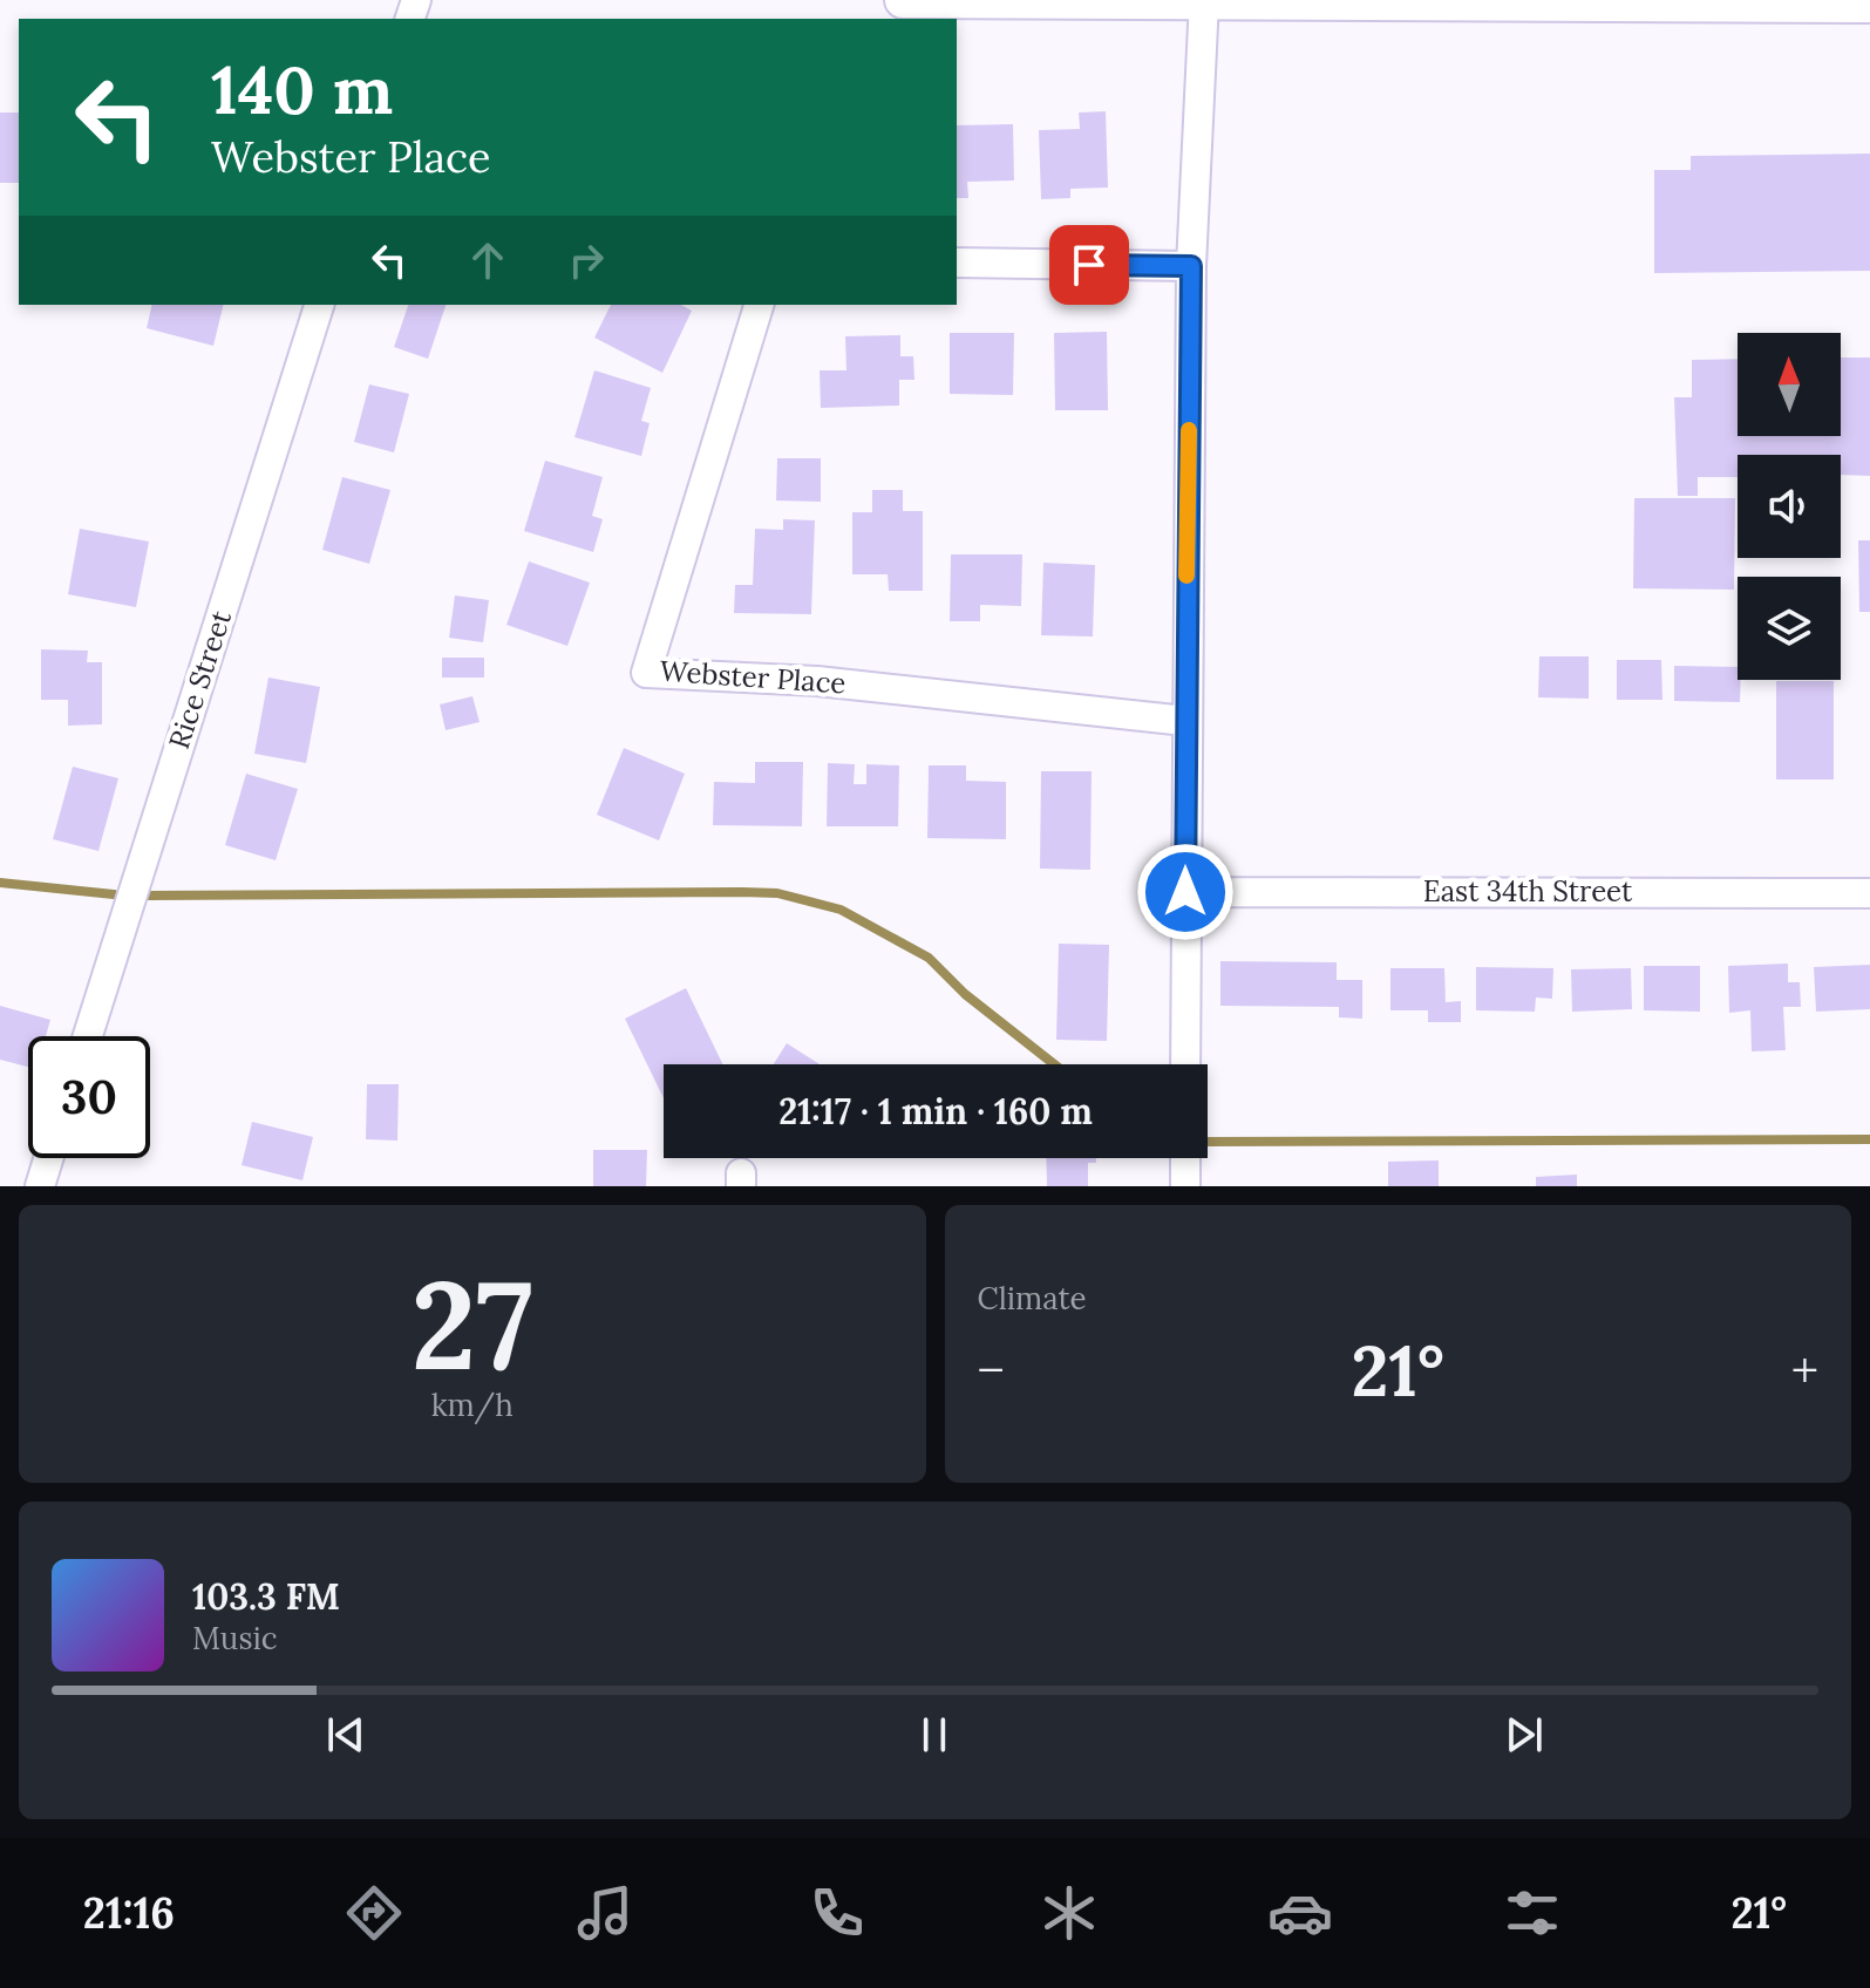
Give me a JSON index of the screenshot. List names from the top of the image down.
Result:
{
  "streets": {
    "street": ["Webster Place", "Rice Street", "East 34th Street"]
  },
  "north": "top",
  "page": {
    "turn": ["140 m", "Webster Place"],
    "limit": "30",
    "trip": "21:17 · 1 min · 160 m",
    "tile": [
      ["27", "km/h"],
      "Climate"
    ],
    "heat": ["−", "21°", "+"],
    "song": ["103.3 FM", "Music"],
    "tabs": ["21:16", "21°"]
  }
}
